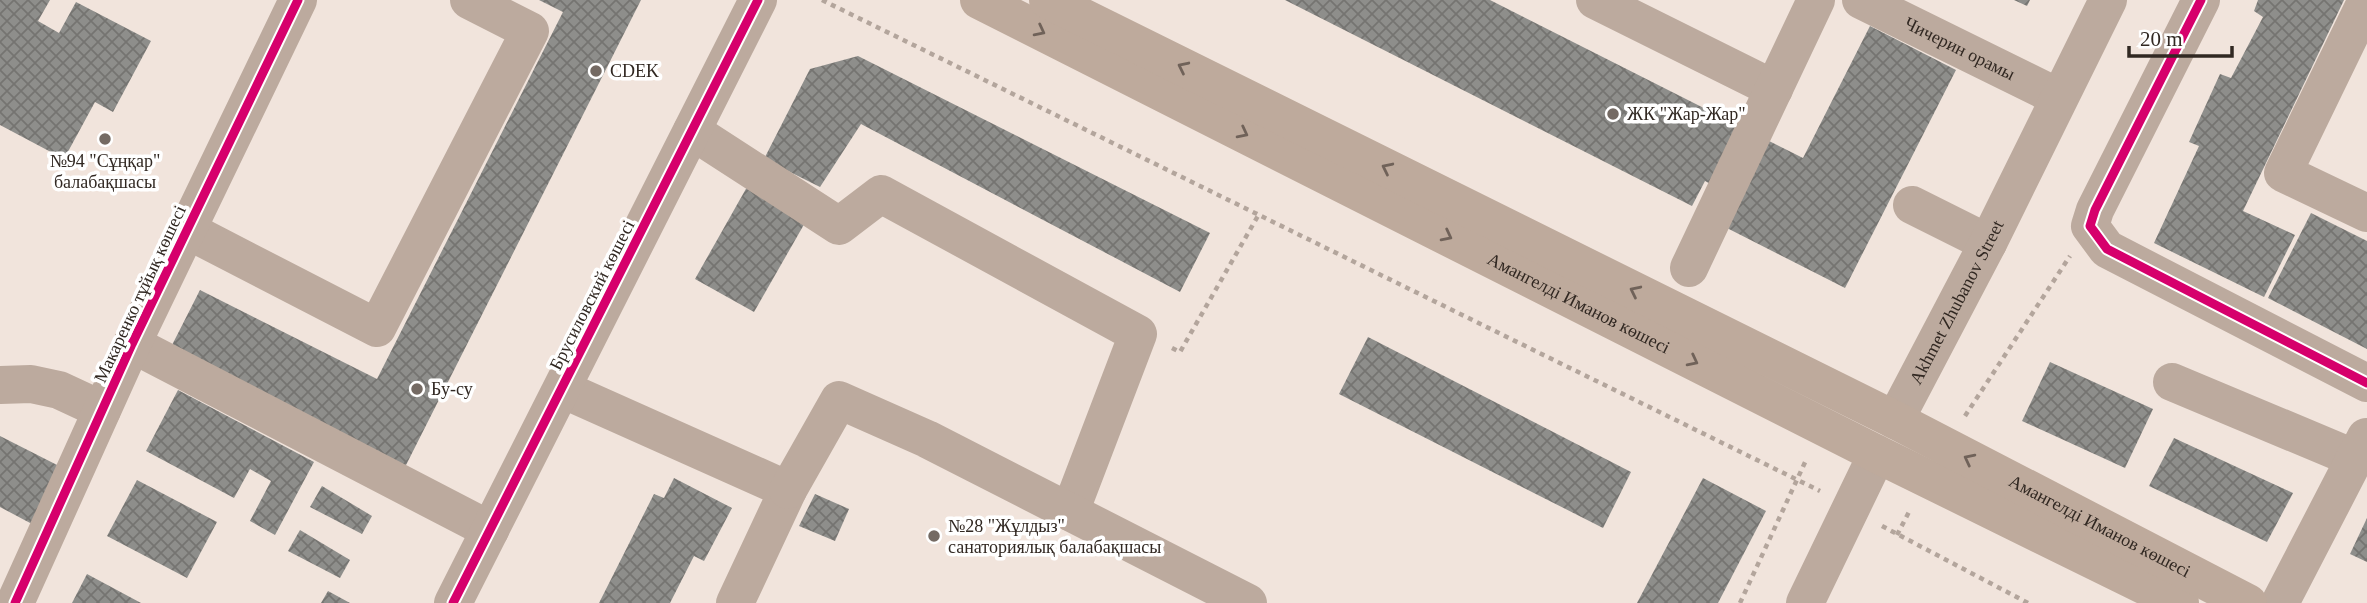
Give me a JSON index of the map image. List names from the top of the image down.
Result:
{
  "streets": {
    "main road": ["Akhmet Zhubanov Street", "Амангелді Иманов көшесі"],
    "street": ["Чичерин орамы", "Макаренко тұйық көшесі", "Брусиловский көшесі"]
  },
  "crossings": [
    ["Чичерин орамы", "Akhmet Zhubanov Street"],
    ["Akhmet Zhubanov Street", "Амангелді Иманов көшесі"]
  ],
  "places": [
    "CDEK",
    "ЖК \"Жар-Жар\"",
    "№94 \"Сұңқар\" балабақшасы",
    "Бу-су",
    "№28 \"Жұлдыз\" санаториялық балабақшасы"
  ],
  "scale_bar": "20 m"
}
